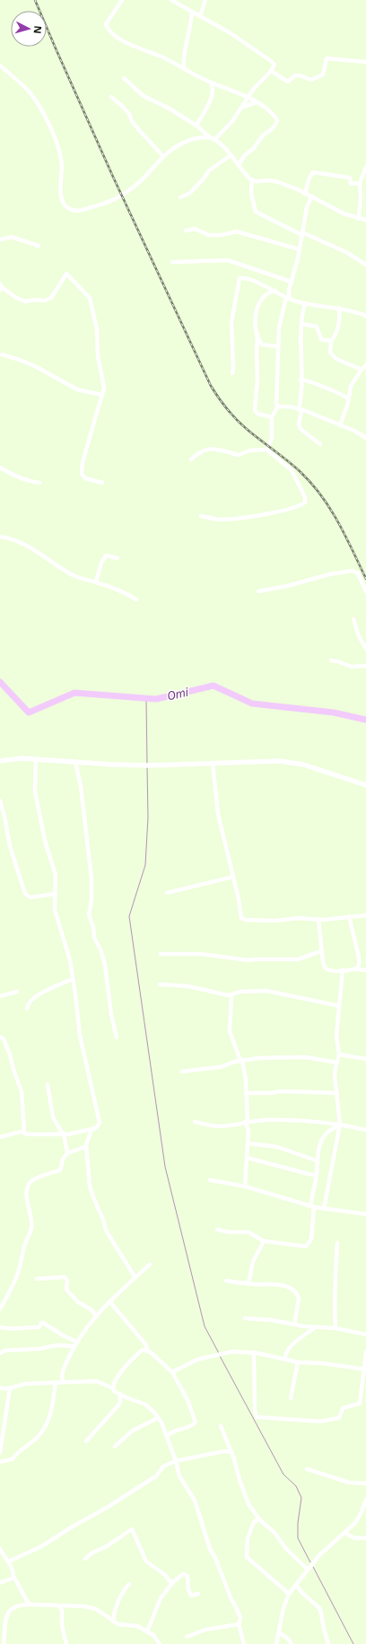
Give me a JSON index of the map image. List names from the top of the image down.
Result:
{
  "water": ["Omi"],
  "north": "right"
}
